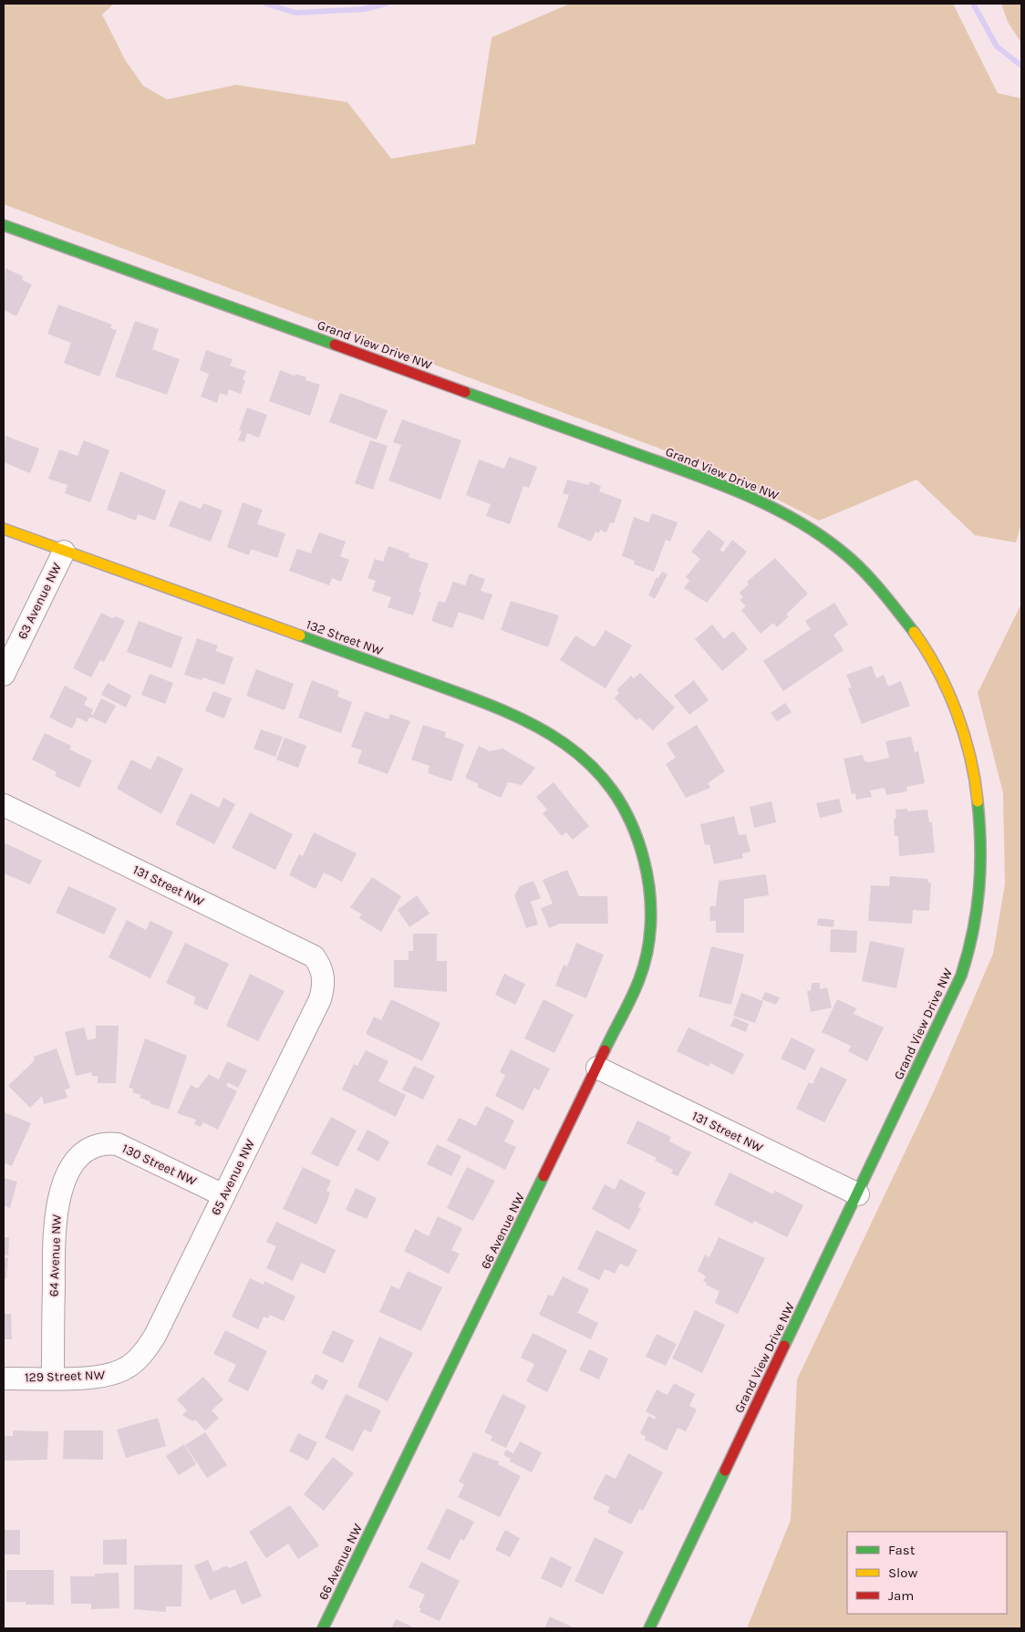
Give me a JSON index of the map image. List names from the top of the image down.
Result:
{
  "streets": {
    "street": [
      "Grand View Drive NW",
      "63 Avenue NW",
      "132 Street NW",
      "131 Street NW",
      "130 Street NW",
      "65 Avenue NW",
      "66 Avenue NW",
      "64 Avenue NW",
      "129 Street NW"
    ]
  },
  "crossings": [
    ["Grand View Drive NW", "131 Street NW"],
    ["63 Avenue NW", "132 Street NW"],
    ["132 Street NW", "66 Avenue NW"],
    ["131 Street NW", "65 Avenue NW"],
    ["131 Street NW", "66 Avenue NW"],
    ["130 Street NW", "65 Avenue NW"],
    ["130 Street NW", "64 Avenue NW"],
    ["65 Avenue NW", "129 Street NW"],
    ["64 Avenue NW", "129 Street NW"]
  ],
  "legend": ["Fast", "Slow", "Jam"]
}
